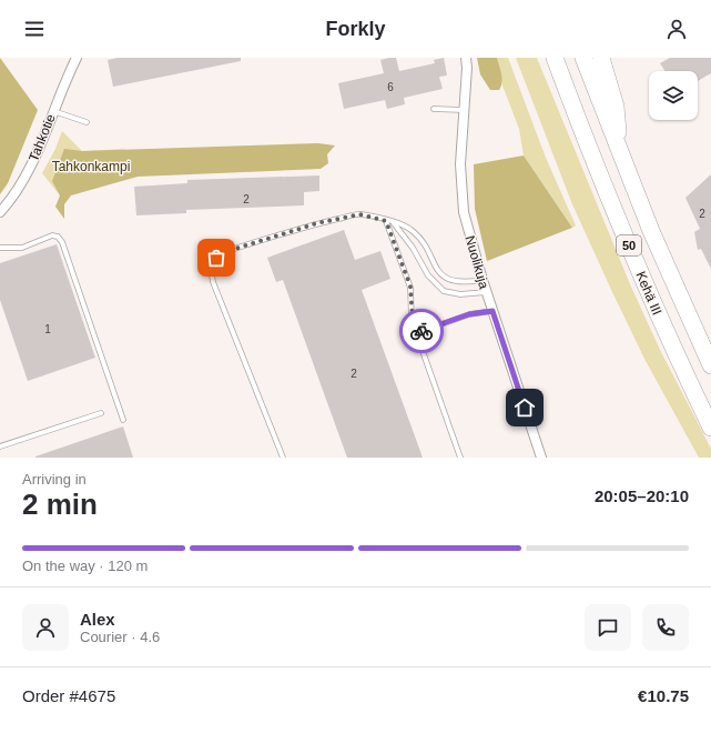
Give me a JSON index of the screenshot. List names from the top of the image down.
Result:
{
  "streets": {
    "highway": ["50", "Kehä III"],
    "street": ["Tahkotie", "Nuolikuja"]
  },
  "parks": ["Tahkonkampi"],
  "house_numbers": [
    "6",
    "2",
    "2",
    "1",
    "2"
  ],
  "page": {
    "header": "Forkly",
    "heading": ["2 min", "Arriving in", "20:05–20:10"],
    "panel": [
      "Alex",
      "Courier · 4.6",
      "Order #4675",
      "€10.75"
    ],
    "bar": "On the way · 120 m"
  }
}
